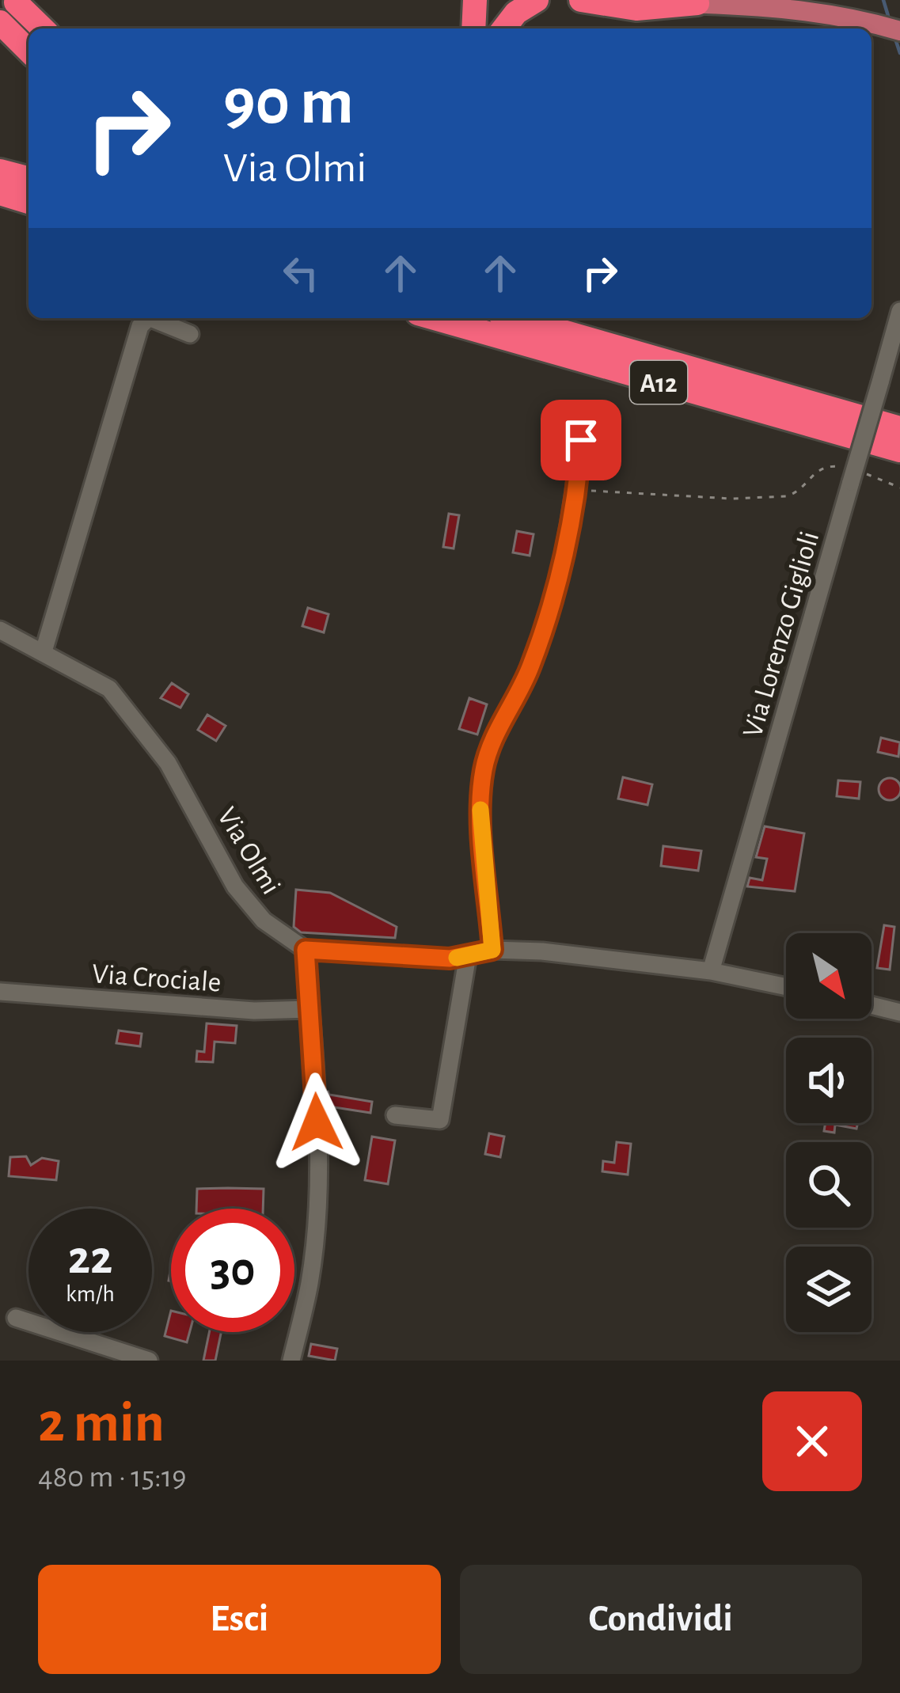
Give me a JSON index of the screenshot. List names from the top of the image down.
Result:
{
  "streets": {
    "highway": ["A12"],
    "street": ["Via Lorenzo Giglioli", "Via Olmi", "Via Crociale"]
  },
  "north": "bottom right",
  "page": {
    "turn": ["90 m", "Via Olmi"],
    "speed": "22 km/h",
    "limit": "30",
    "heading": ["2 min", "480 m · 15:19"],
    "buttons": ["Esci", "Condividi"]
  }
}
